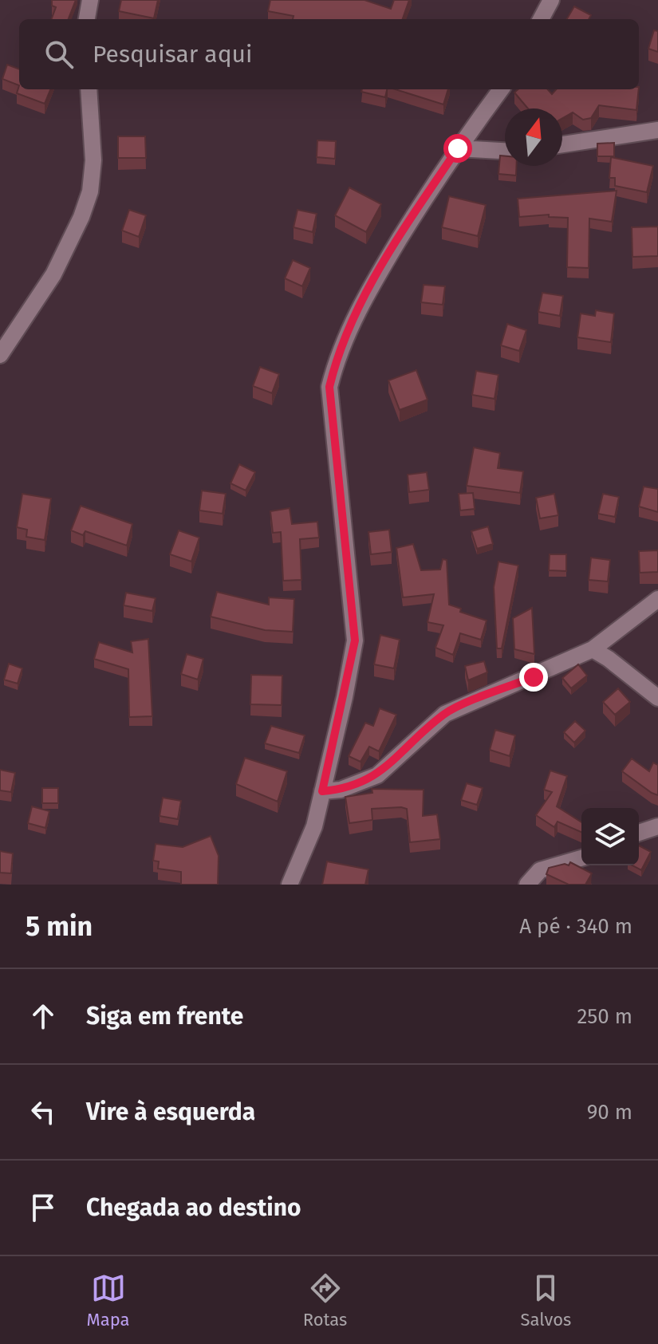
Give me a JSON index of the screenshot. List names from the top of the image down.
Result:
{
  "north": "top",
  "page": {
    "search": "Pesquisar aqui",
    "heading": ["5 min", "A pé · 340 m"],
    "list": [
      ["Siga em frente", "250 m"],
      ["Vire à esquerda", "90 m"],
      "Chegada ao destino"
    ],
    "nav": ["Mapa", "Rotas", "Salvos"]
  }
}
